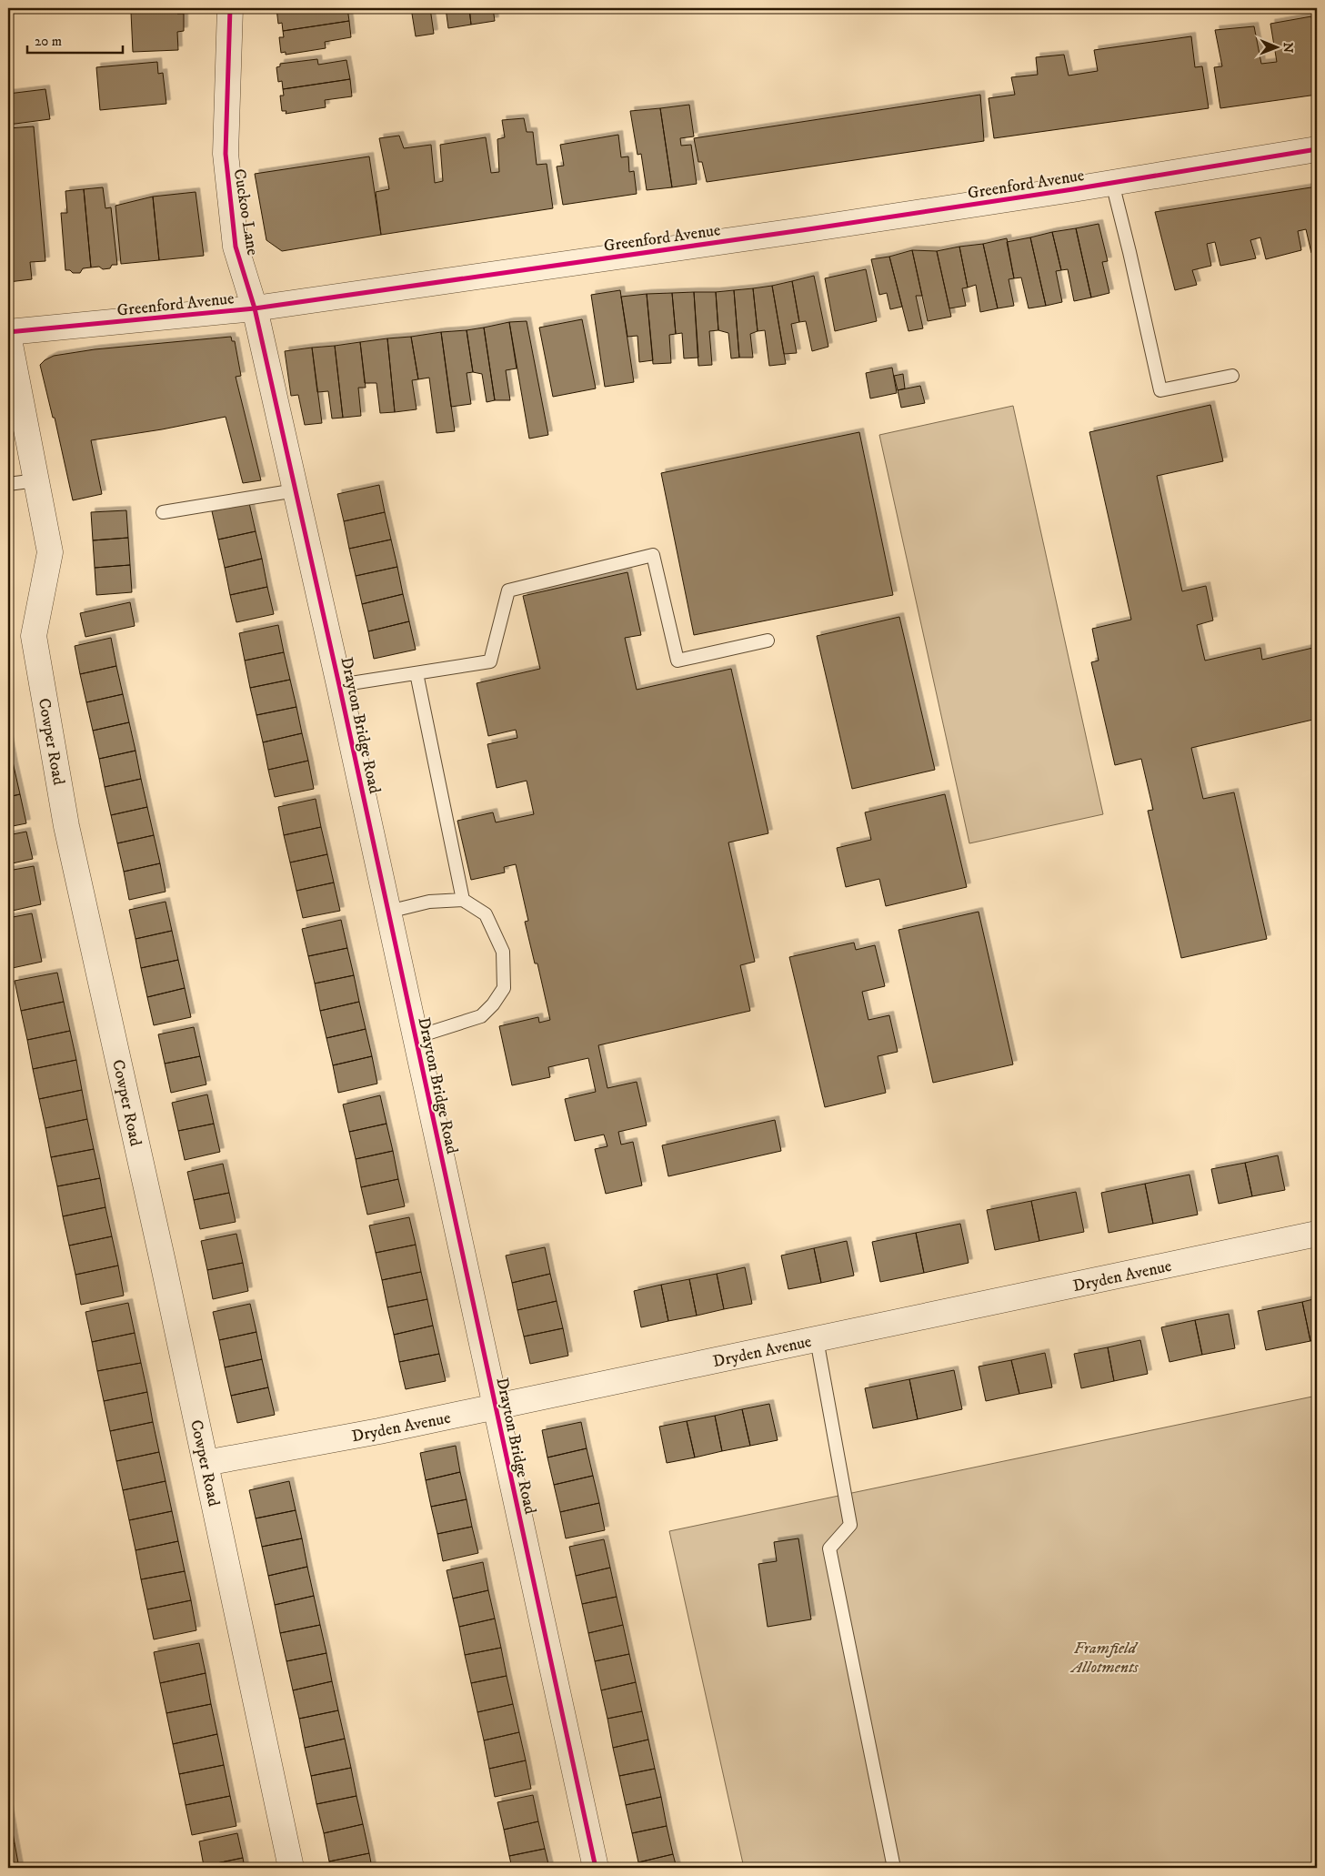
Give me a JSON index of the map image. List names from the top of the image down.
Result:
{
  "streets": {
    "street": [
      "Greenford Avenue",
      "Cuckoo Lane",
      "Drayton Bridge Road",
      "Cowper Road",
      "Dryden Avenue"
    ]
  },
  "crossings": [
    ["Greenford Avenue", "Cuckoo Lane"],
    ["Greenford Avenue", "Drayton Bridge Road"],
    ["Greenford Avenue", "Cowper Road"],
    ["Cuckoo Lane", "Drayton Bridge Road"],
    ["Drayton Bridge Road", "Dryden Avenue"],
    ["Cowper Road", "Dryden Avenue"]
  ],
  "parks": ["Framfield Allotments"],
  "scale_bar": "20 m",
  "north": "right"
}
